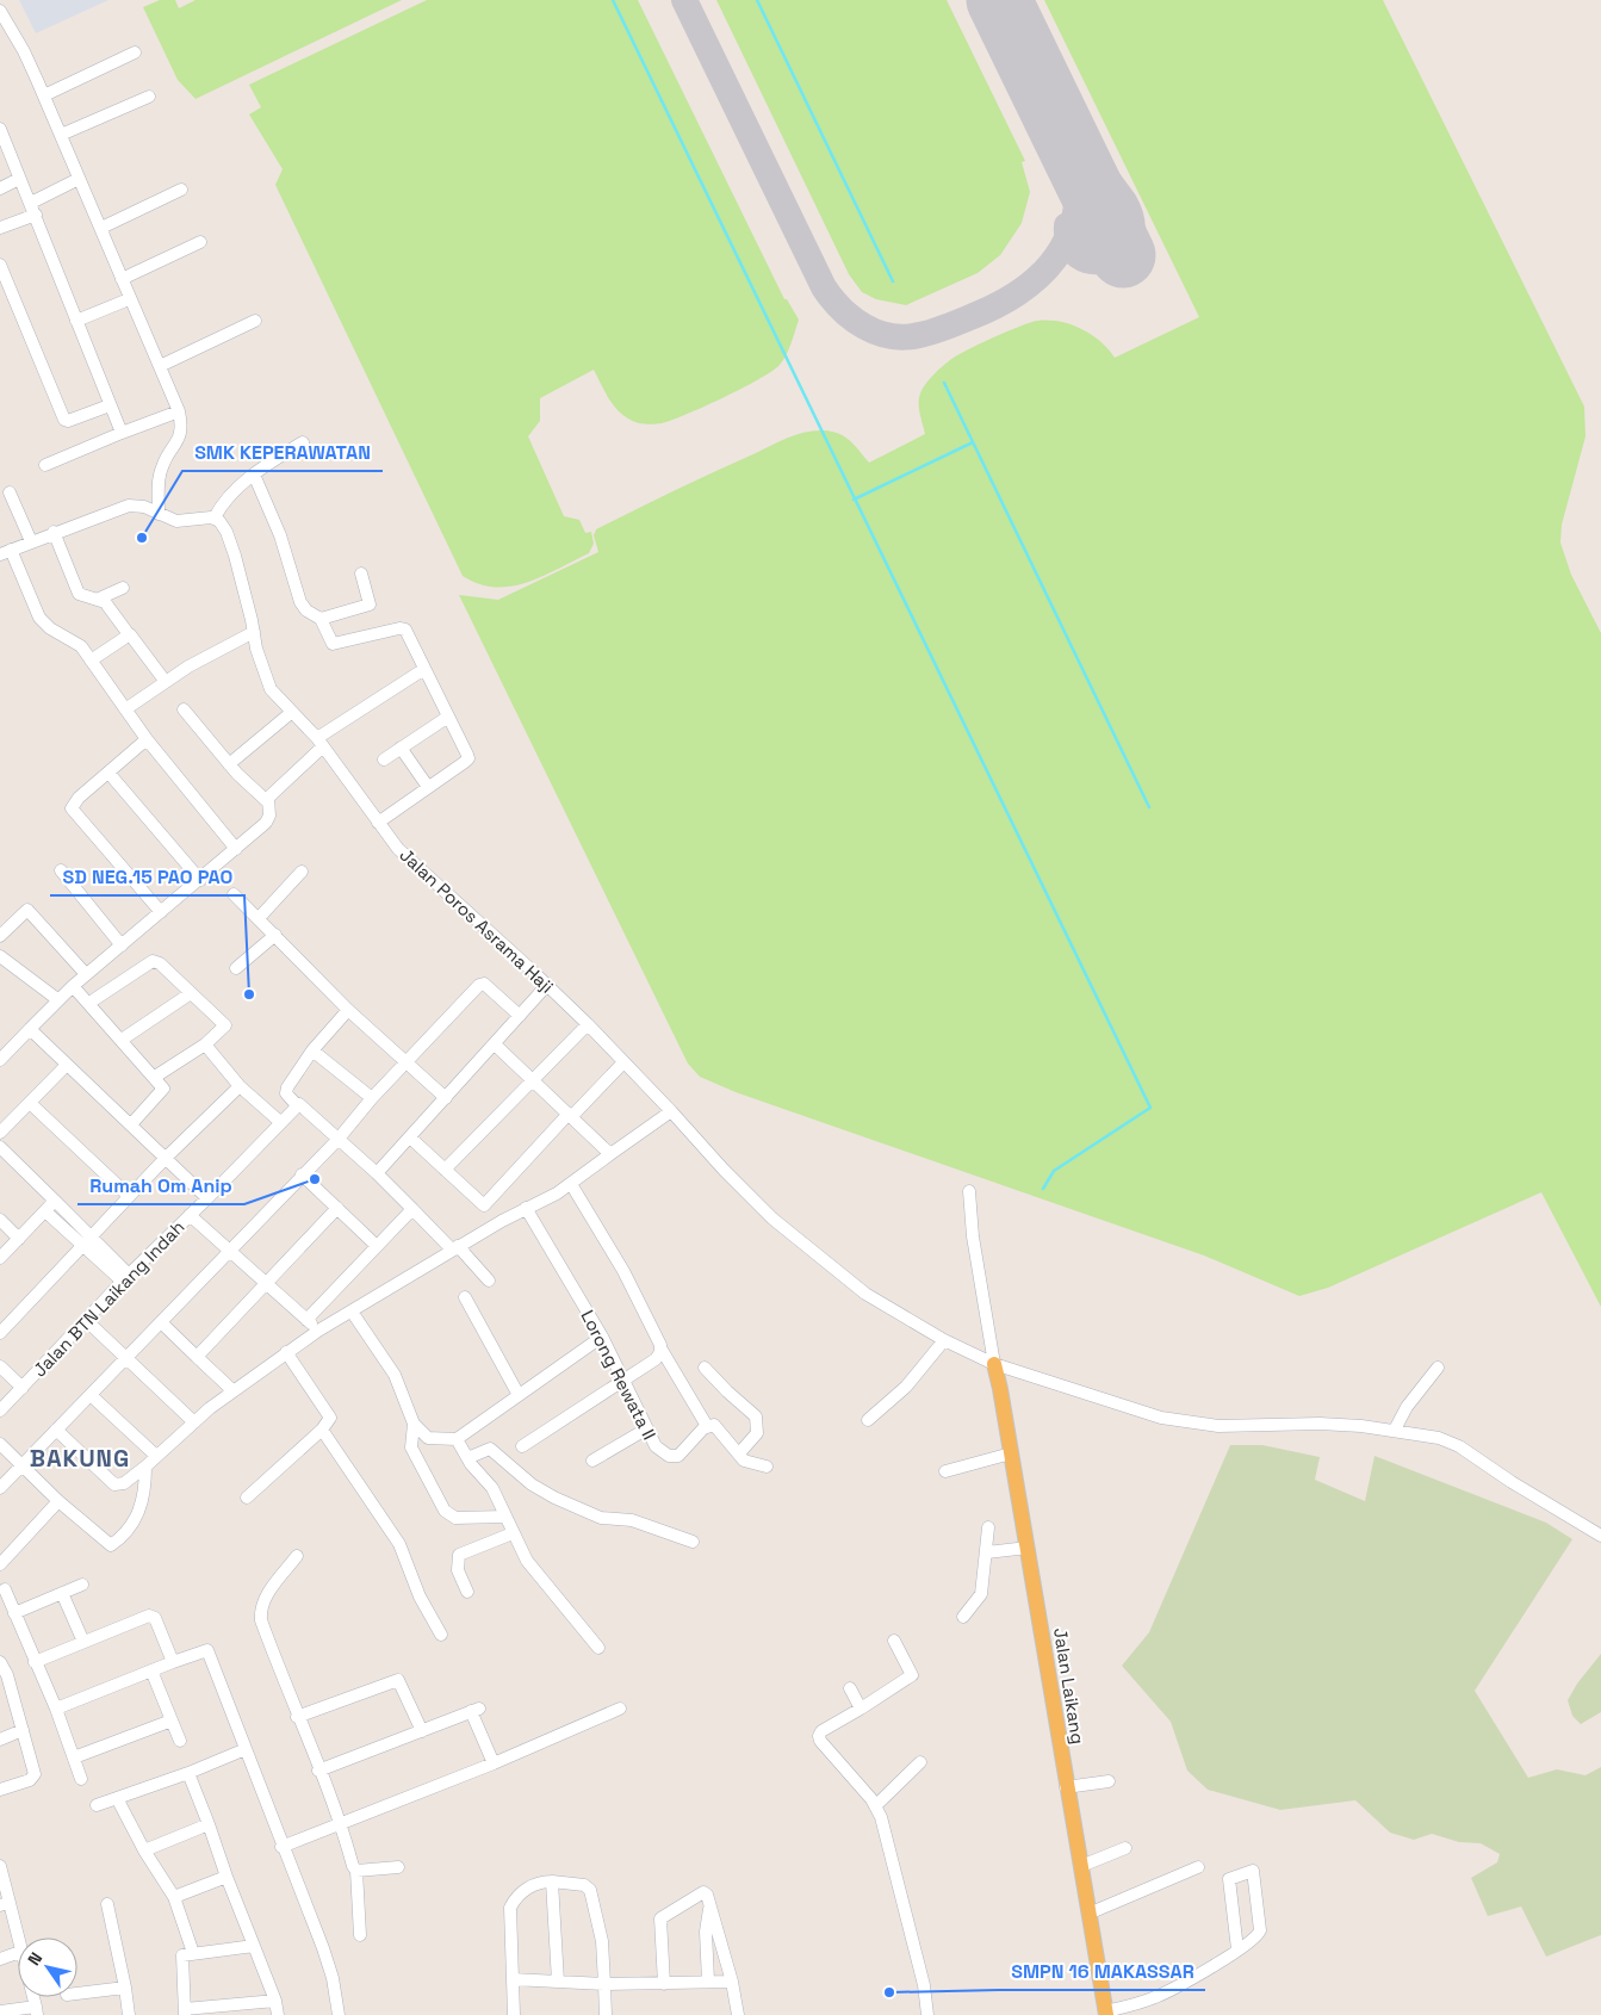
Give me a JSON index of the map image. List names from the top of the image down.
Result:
{
  "streets": {
    "main road": ["Jalan Laikang"],
    "street": ["Jalan Poros Asrama Haji", "Jalan BTN Laikang Indah", "Lorong Rewata II"]
  },
  "crossings": [
    ["Jalan Poros Asrama Haji", "Jalan Laikang"]
  ],
  "districts": ["BAKUNG"],
  "places": [
    "SMK KEPERAWATAN",
    "SD NEG.15 PAO PAO",
    "Rumah Om Anip",
    "SMPN 16 MAKASSAR"
  ],
  "north": "top left"
}
